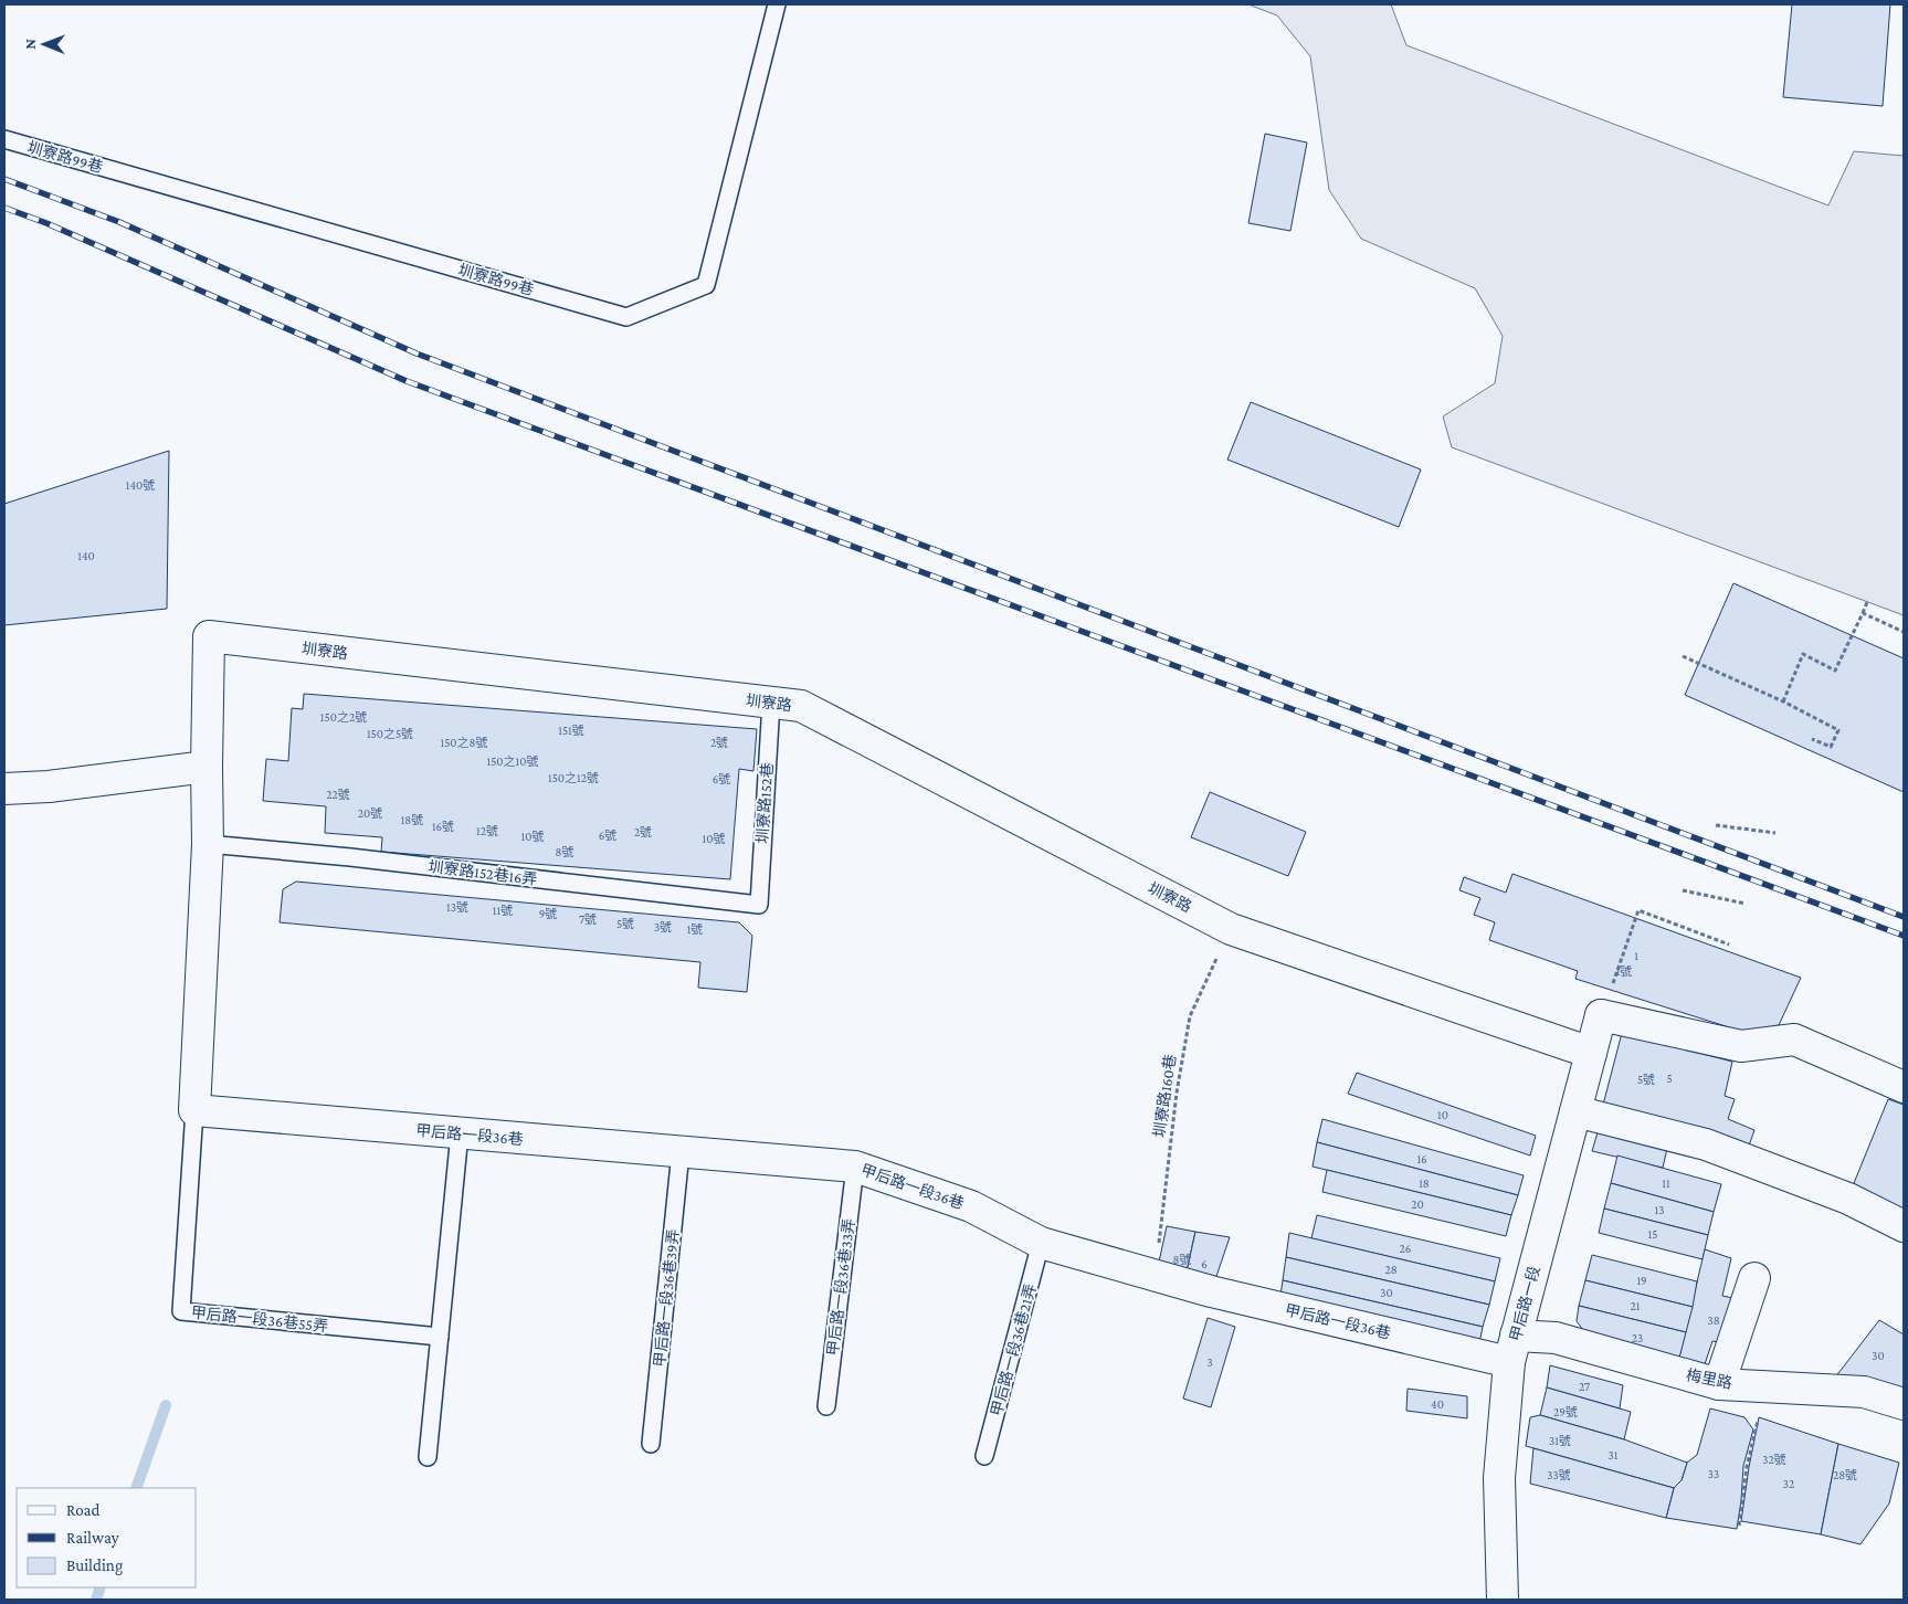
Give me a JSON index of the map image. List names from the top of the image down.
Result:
{
  "streets": {
    "street": [
      "圳寮路",
      "甲后路一段36巷",
      "甲后路一段",
      "梅里路"
    ],
    "lane": [
      "圳寮路99巷",
      "圳寮路152巷",
      "圳寮路152巷16弄",
      "甲后路一段36巷33弄",
      "甲后路一段36巷39弄",
      "甲后路一段36巷55弄",
      "甲后路一段36巷21弄"
    ],
    "path": ["圳寮路160巷"]
  },
  "crossings": [
    ["圳寮路", "圳寮路152巷"],
    ["圳寮路", "圳寮路160巷"],
    ["圳寮路", "甲后路一段"],
    ["圳寮路152巷", "圳寮路152巷16弄"],
    ["圳寮路160巷", "甲后路一段36巷"],
    ["甲后路一段36巷", "甲后路一段36巷33弄"],
    ["甲后路一段36巷", "甲后路一段36巷39弄"],
    ["甲后路一段36巷", "甲后路一段"],
    ["甲后路一段36巷", "甲后路一段36巷55弄"],
    ["甲后路一段36巷", "甲后路一段36巷21弄"],
    ["甲后路一段36巷", "梅里路"],
    ["甲后路一段", "梅里路"]
  ],
  "house_numbers": [
    "140號",
    "140",
    "150之2號",
    "151號",
    "150之5號",
    "150之8號",
    "2號",
    "150之10號",
    "150之12號",
    "6號",
    "22號",
    "20號",
    "18號",
    "16號",
    "12號",
    "2號",
    "6號",
    "10號",
    "10號",
    "8號",
    "13號",
    "11號",
    "9號",
    "7號",
    "5號",
    "3號",
    "1號",
    "1",
    "1號",
    "5",
    "5號",
    "10",
    "16",
    "18",
    "11",
    "20",
    "13",
    "15",
    "26",
    "8號",
    "6",
    "28",
    "19",
    "30",
    "21",
    "38",
    "23",
    "30",
    "3",
    "27",
    "40",
    "29號",
    "31號",
    "31",
    "32號",
    "33",
    "33號",
    "28號",
    "32"
  ],
  "legend": ["Road", "Railway", "Building"],
  "north": "left"
}
